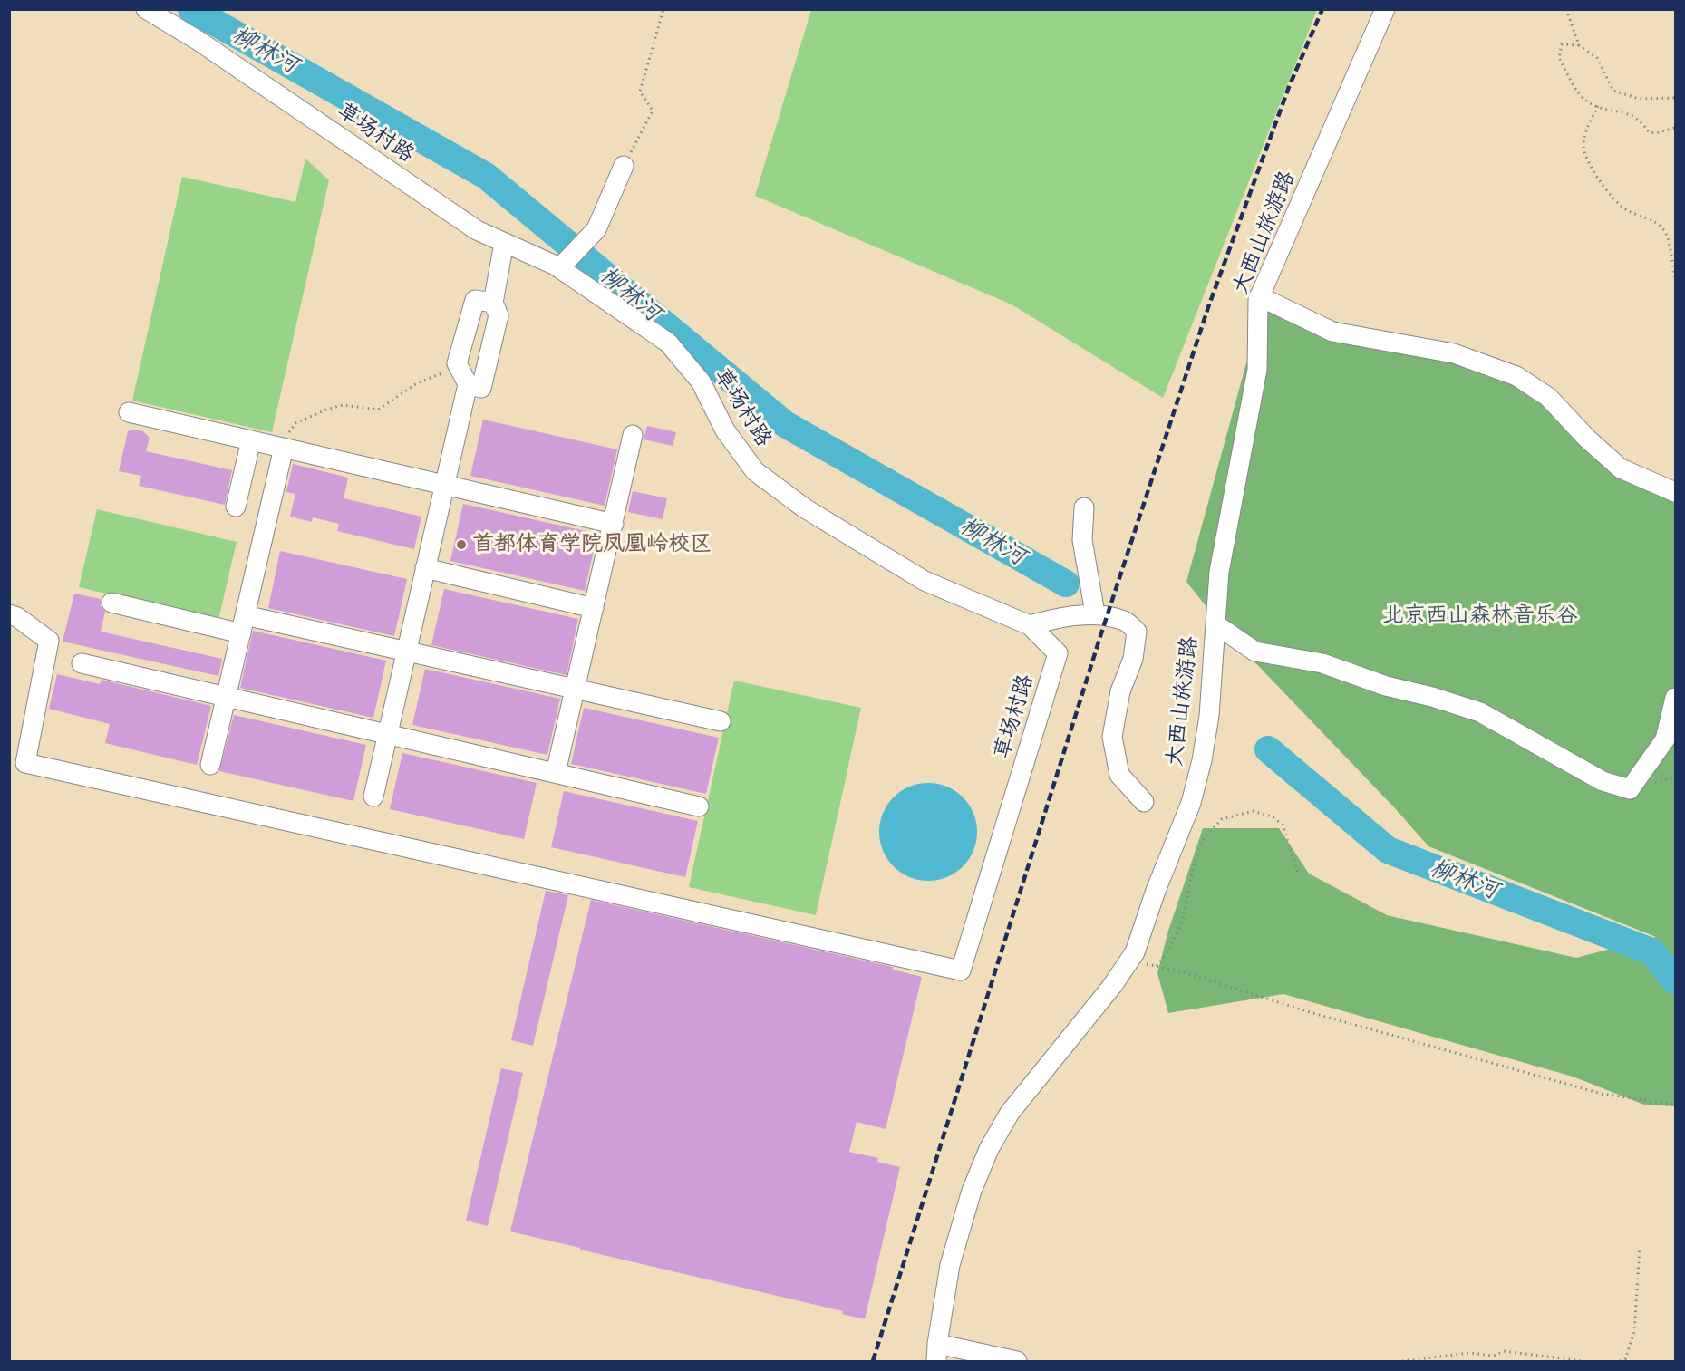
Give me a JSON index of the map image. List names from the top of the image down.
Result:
{
  "streets": {
    "street": ["草场村路", "大西山旅游路"]
  },
  "water": ["柳林河"],
  "parks": ["北京西山森林音乐谷"],
  "places": ["首都体育学院凤凰岭校区"]
}
